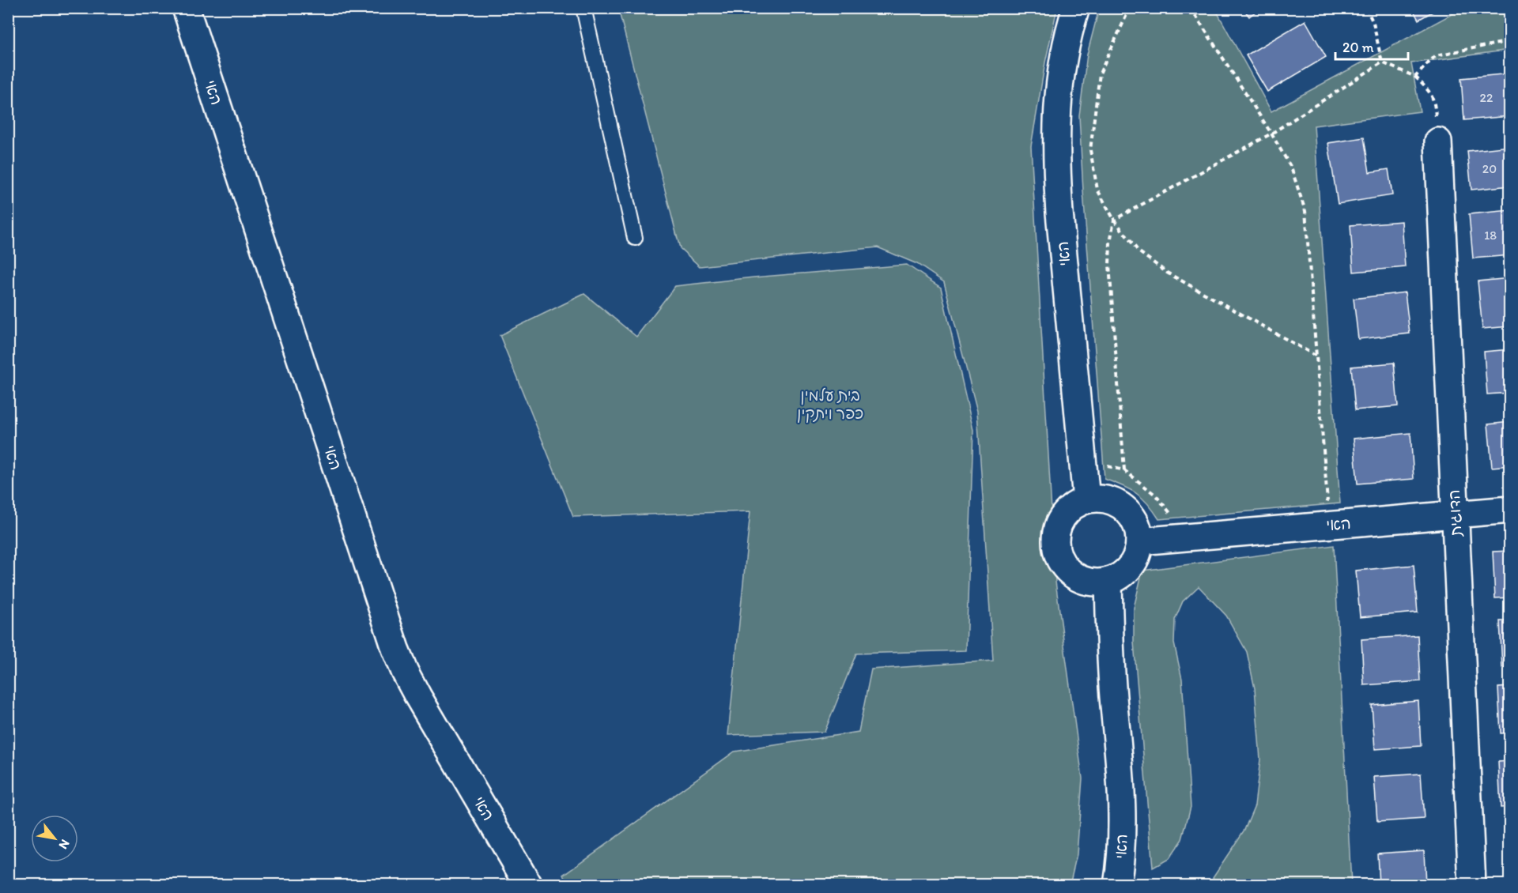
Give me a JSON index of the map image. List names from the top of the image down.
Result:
{
  "streets": {
    "street": ["האי", "הדוגית"]
  },
  "crossings": [
    ["האי", "הדוגית"]
  ],
  "parks": ["בית עלמין כפר ויתקין"],
  "house_numbers": ["22", "20", "18"],
  "scale_bar": "20 m",
  "north": "bottom right"
}
